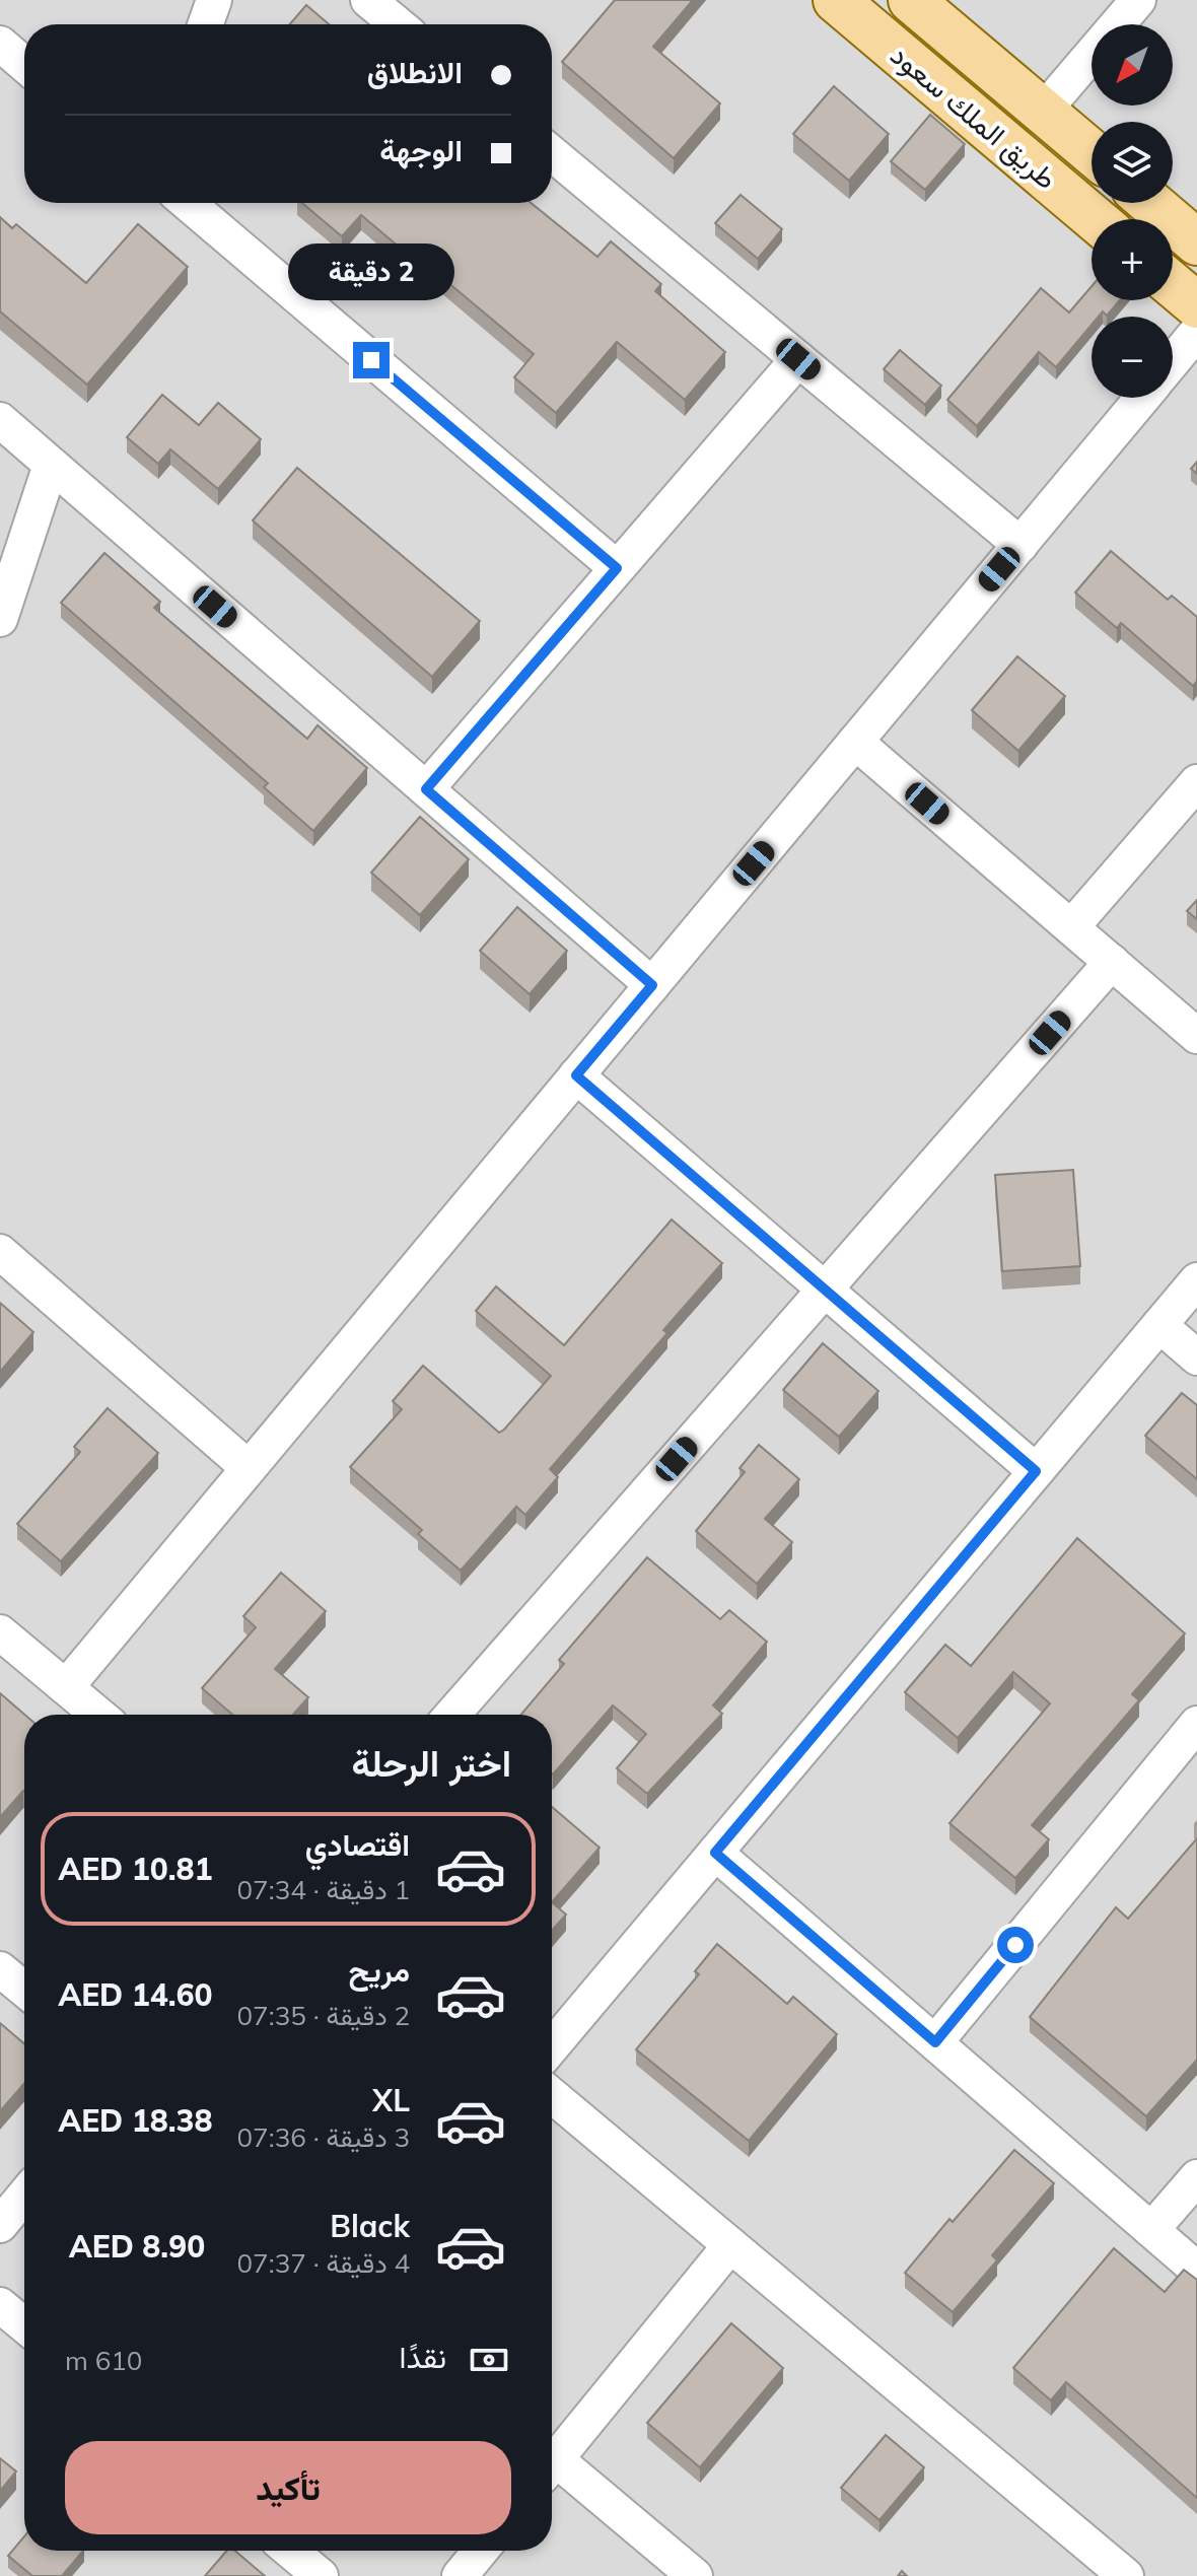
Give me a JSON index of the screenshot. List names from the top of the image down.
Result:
{
  "streets": {
    "main road": ["طريق الملك سعود"]
  },
  "north": "bottom left",
  "page": {
    "map_buttons": ["+", "−"],
    "banner": ["الانطلاق", "الوجهة"],
    "bubble": "2 دقيقة",
    "heading": "اختر الرحلة",
    "list": [
      {
        "name": "اقتصادي",
        "note": "1 دقيقة · 07:34",
        "value": "AED 10.81"
      },
      {
        "name": "مريح",
        "note": "2 دقيقة · 07:35",
        "value": "AED 14.60"
      },
      {
        "name": "XL",
        "note": "3 دقيقة · 07:36",
        "value": "AED 18.38"
      },
      {
        "name": "Black",
        "note": "4 دقيقة · 07:37",
        "value": "AED 8.90"
      }
    ],
    "pay": ["نقدًا", "610 m"],
    "buttons": "تأكيد"
  }
}
